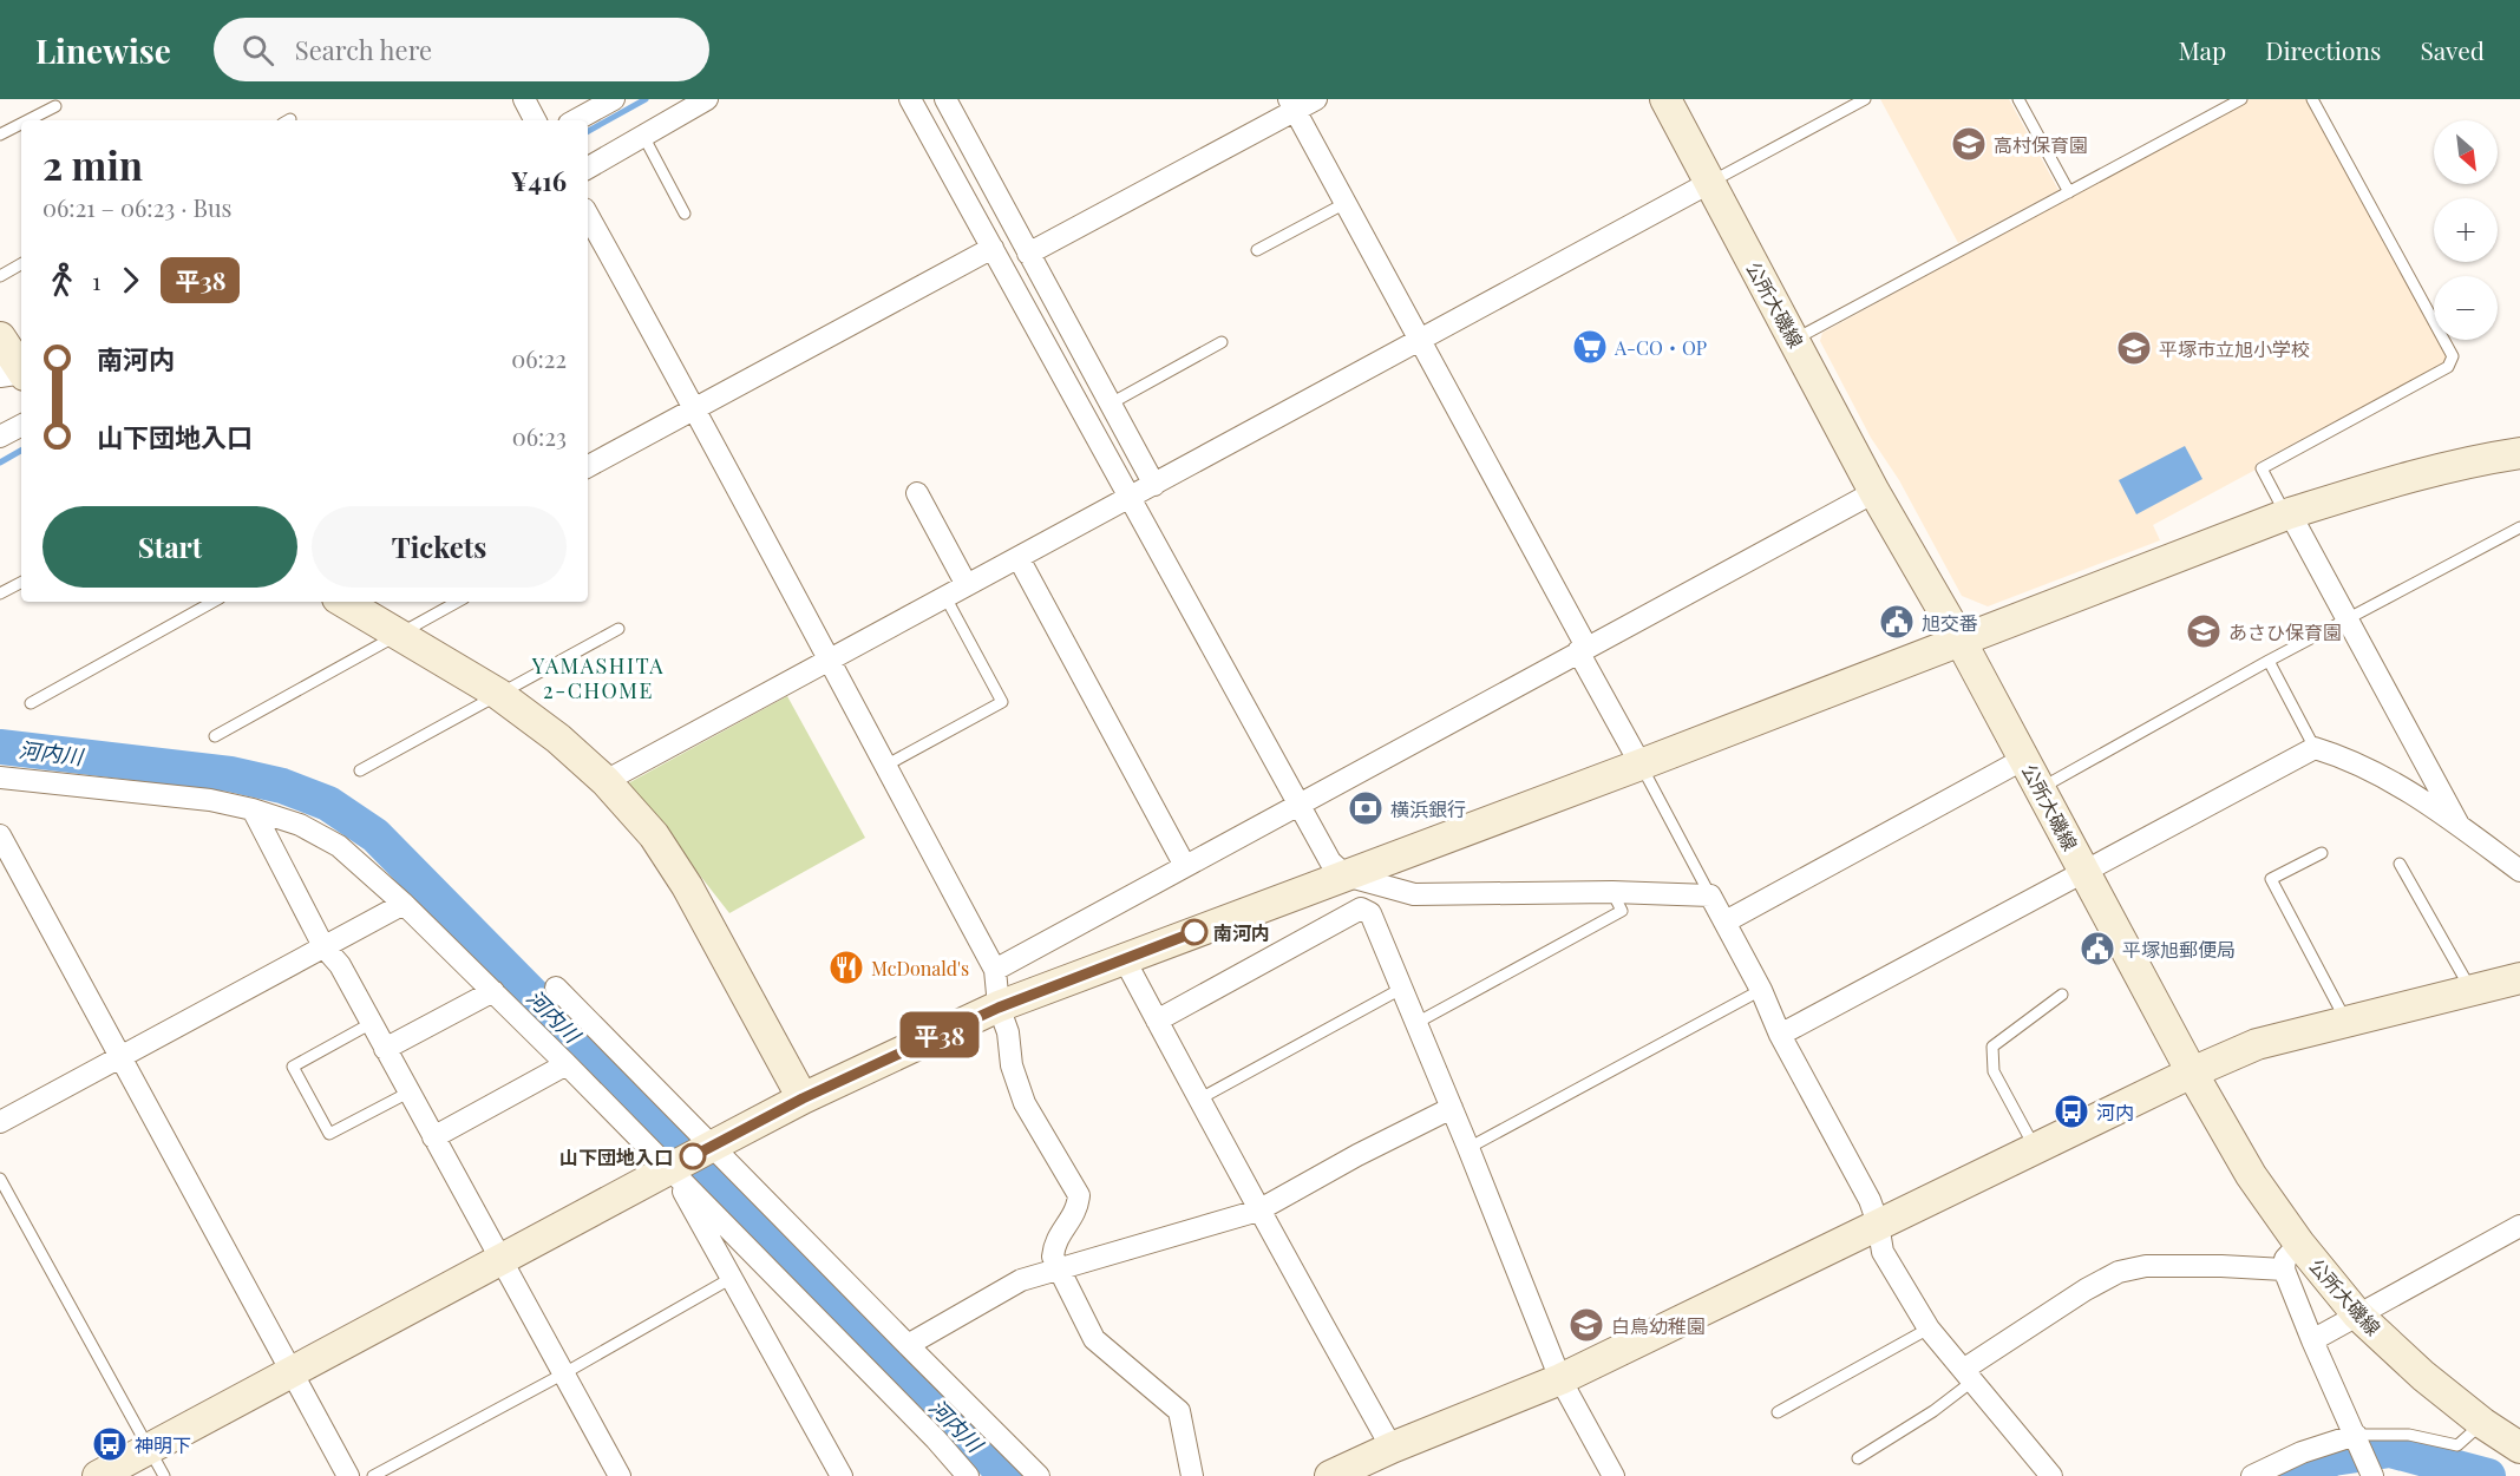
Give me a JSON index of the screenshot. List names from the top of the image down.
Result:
{
  "streets": {
    "street": ["公所大磯線"]
  },
  "districts": ["YAMASHITA 2-CHOME"],
  "water": ["河内川"],
  "places": {
    "school or university": [
      "高村保育園",
      "平塚市立旭小学校",
      "あさひ保育園",
      "白鳥幼稚園"
    ],
    "supermarket": ["A-CO・OP"],
    "public building": ["旭交番", "平塚旭郵便局"],
    "bank": ["横浜銀行"],
    "other": ["南河内", "山下団地入口"],
    "restaurant": ["McDonald's"],
    "bus stop": ["河内", "神明下"]
  },
  "lines": ["bus line 平38"],
  "north": "bottom right",
  "page": {
    "header": "Linewise",
    "search": "Search here",
    "nav": ["Map", "Directions", "Saved"],
    "on_map": "平38",
    "map_buttons": ["+", "−"],
    "heading": ["2 min", "06:21 – 06:23 · Bus", "¥416"],
    "legs": ["1", "平38"],
    "list": [
      {
        "name": "南河内",
        "value": "06:22"
      },
      {
        "name": "山下団地入口",
        "value": "06:23"
      }
    ],
    "buttons": ["Start", "Tickets"]
  }
}
